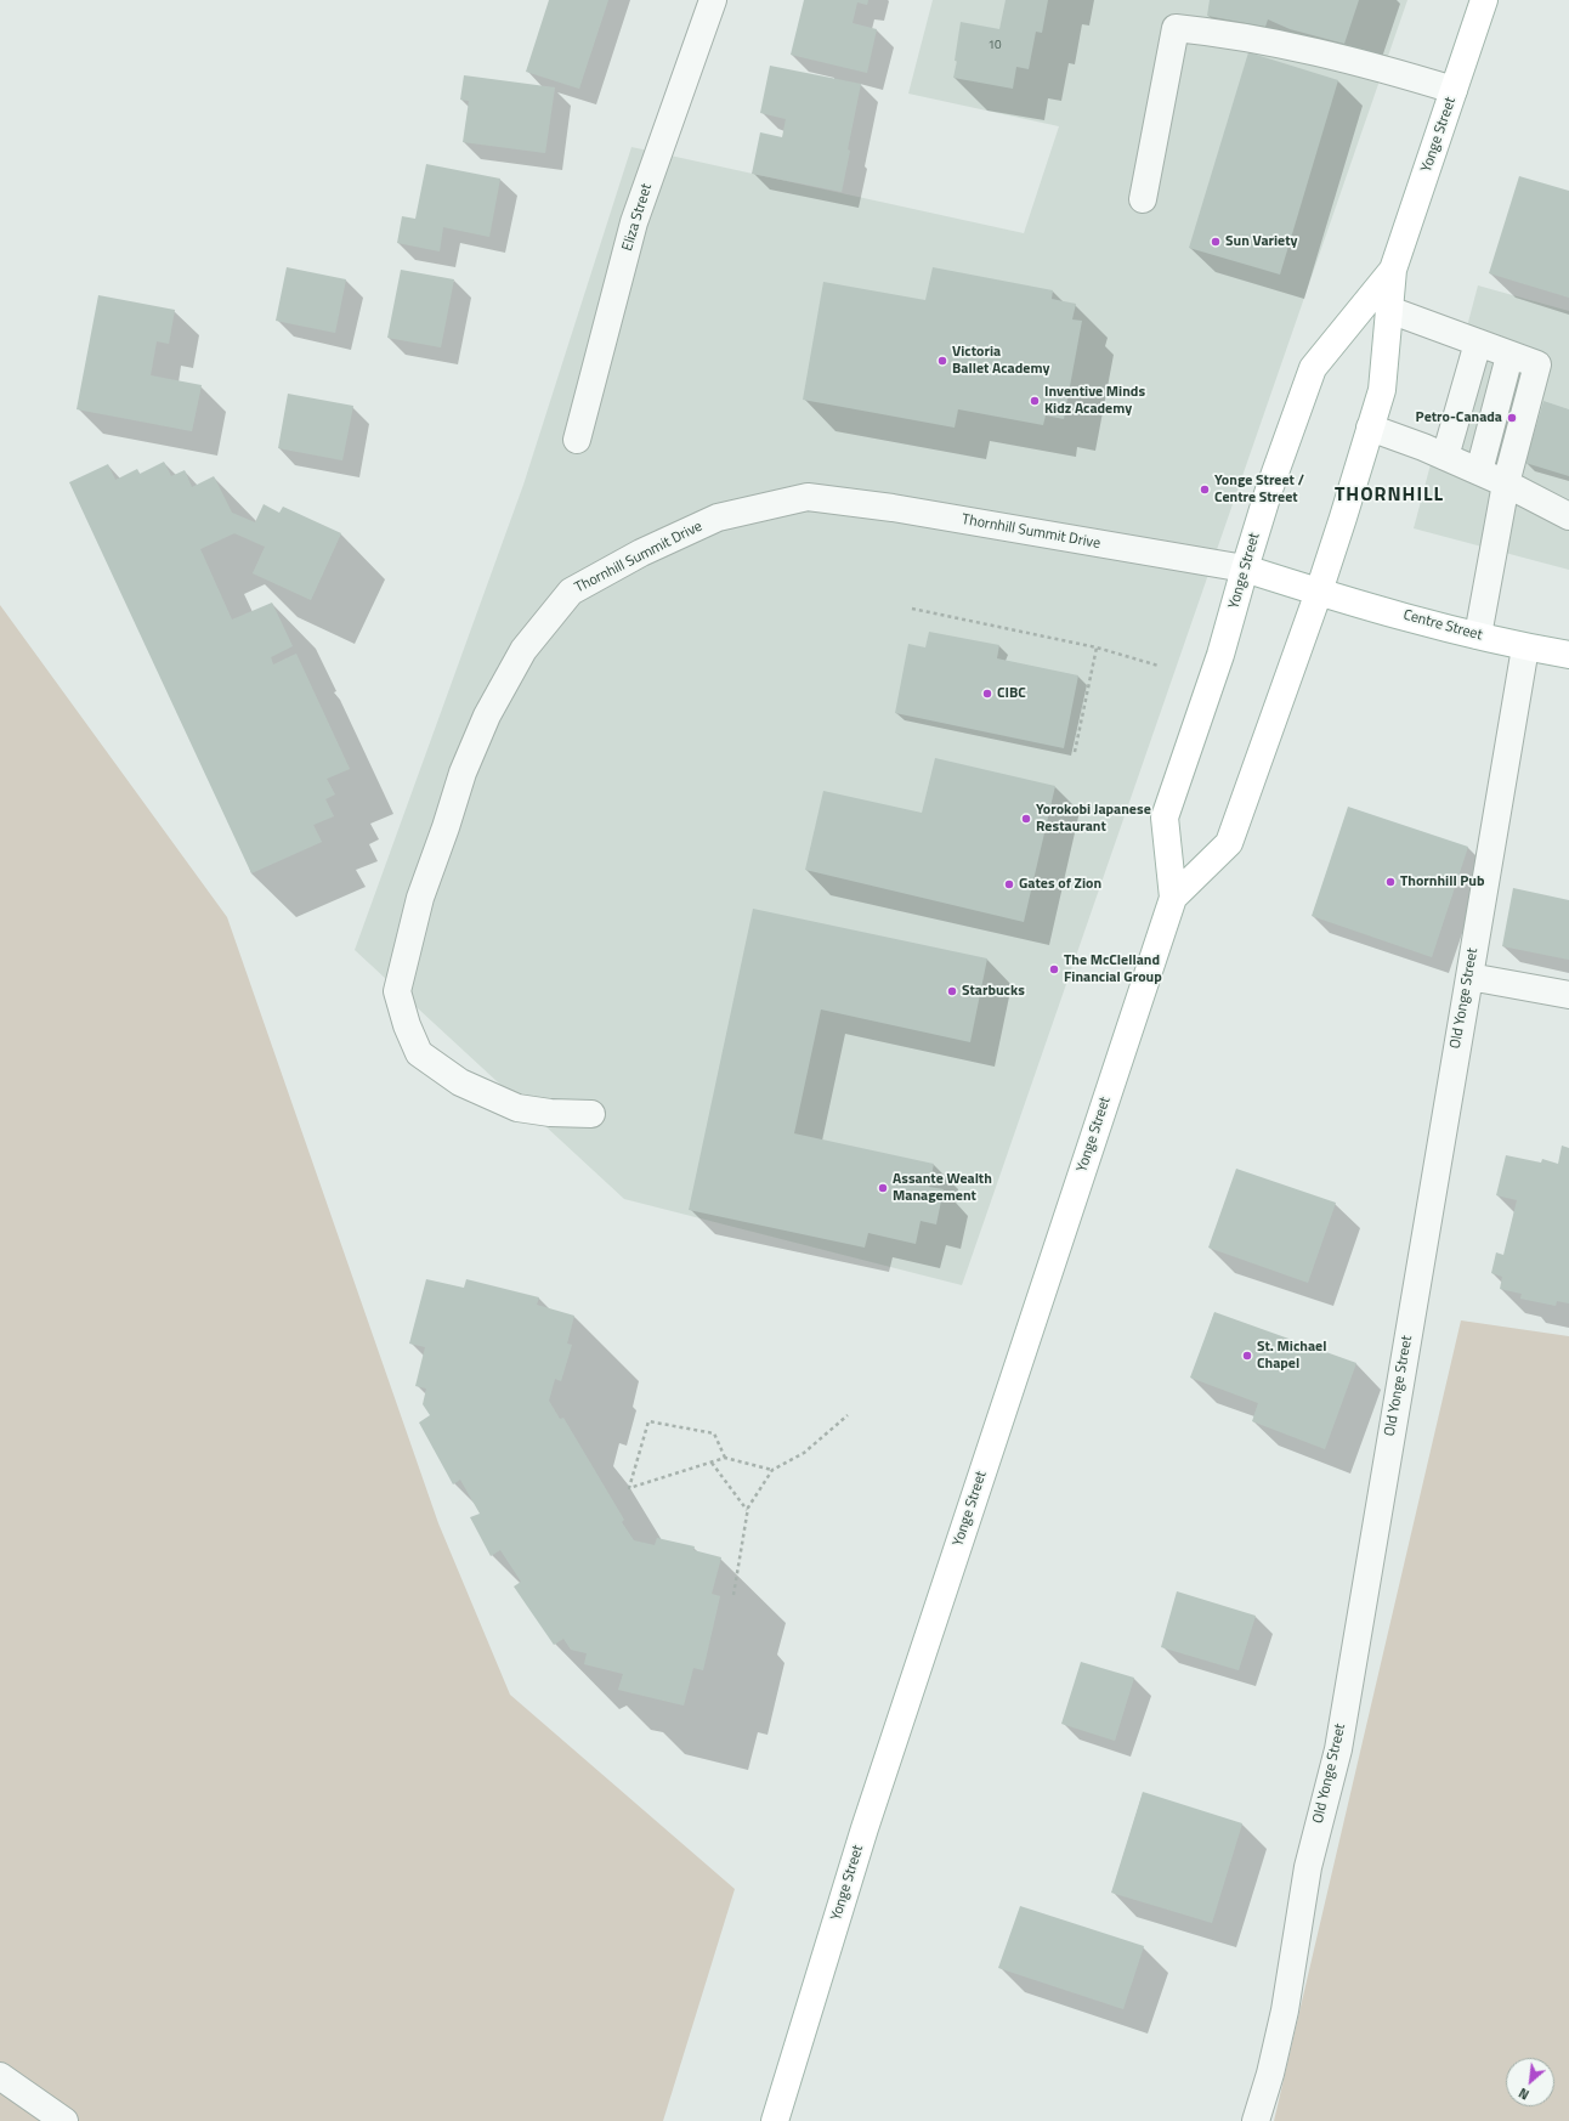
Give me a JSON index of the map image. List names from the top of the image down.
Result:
{
  "streets": {
    "main road": ["Yonge Street", "Centre Street"],
    "street": ["Eliza Street", "Thornhill Summit Drive", "Old Yonge Street"]
  },
  "crossings": [
    ["Yonge Street", "Thornhill Summit Drive"],
    ["Yonge Street", "Centre Street"],
    ["Thornhill Summit Drive", "Centre Street"],
    ["Centre Street", "Old Yonge Street"]
  ],
  "districts": ["THORNHILL"],
  "places": [
    "Sun Variety",
    "Victoria Ballet Academy",
    "Inventive Minds Kidz Academy",
    "Petro-Canada",
    "Yonge Street / Centre Street",
    "CIBC",
    "Yorokobi Japanese Restaurant",
    "Thornhill Pub",
    "Gates of Zion",
    "The McClelland Financial Group",
    "Starbucks",
    "Assante Wealth Management",
    "St. Michael Chapel"
  ],
  "house_numbers": ["10"],
  "north": "bottom left"
}
